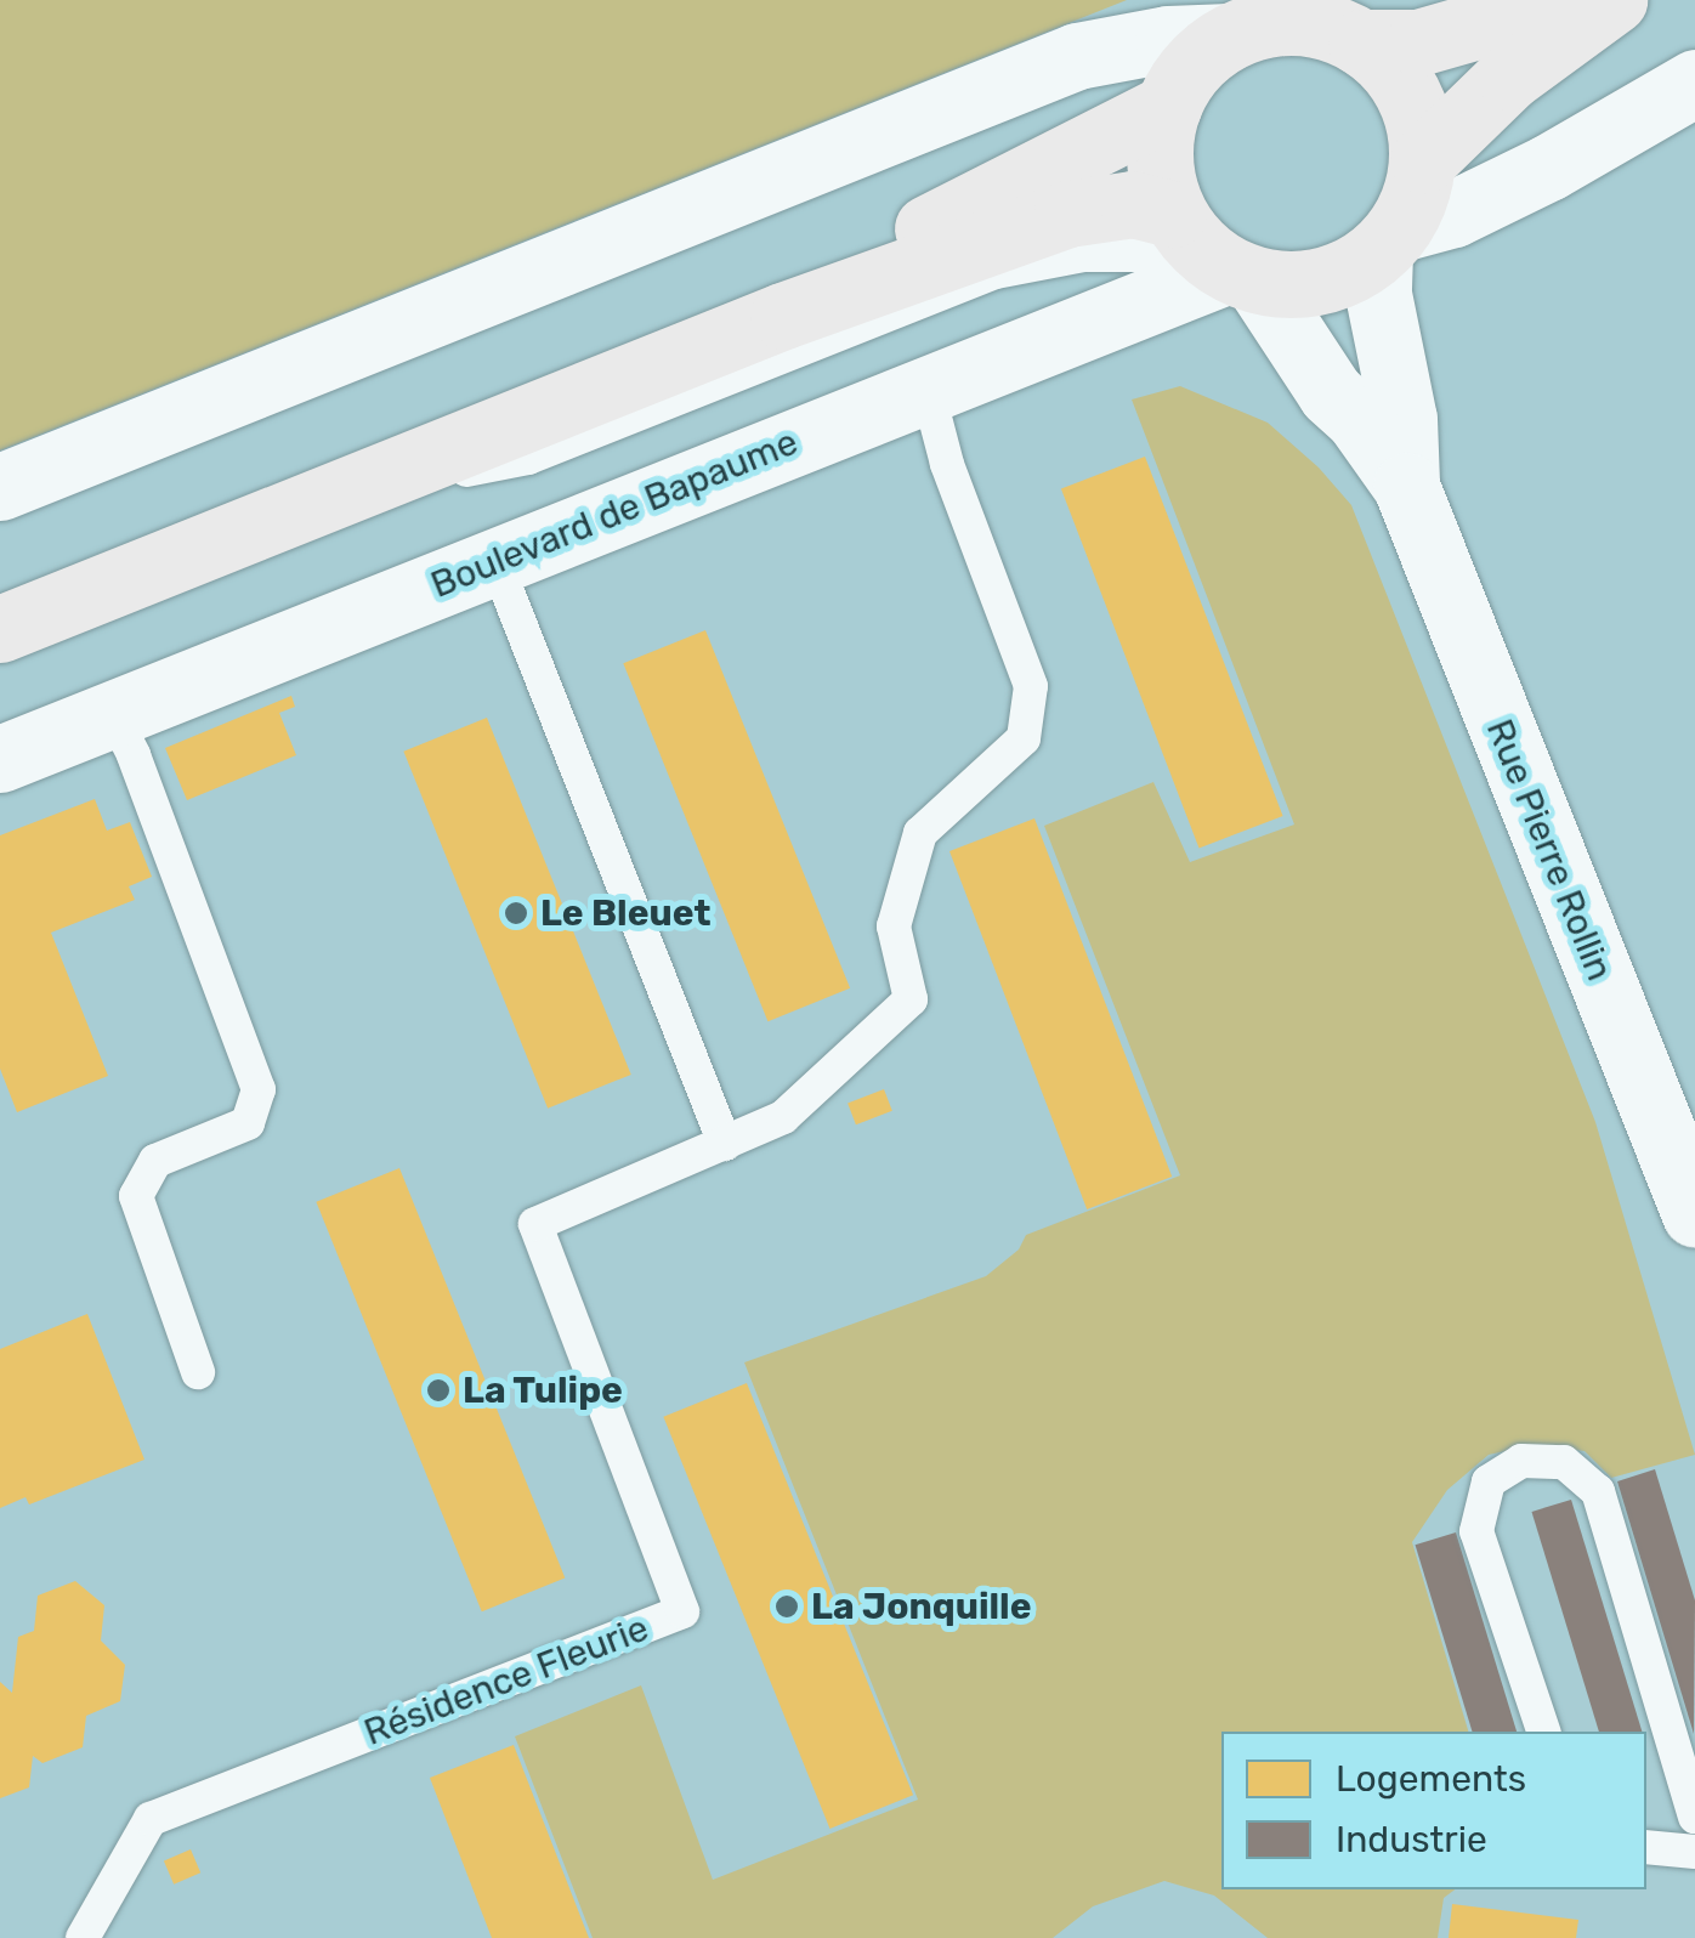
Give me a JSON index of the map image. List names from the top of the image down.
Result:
{
  "streets": {
    "street": ["Boulevard de Bapaume", "Rue Pierre Rollin"],
    "lane": ["Résidence Fleurie"]
  },
  "crossings": [
    ["Boulevard de Bapaume", "Rue Pierre Rollin"],
    ["Boulevard de Bapaume", "Résidence Fleurie"]
  ],
  "places": ["Le Bleuet", "La Tulipe", "La Jonquille"],
  "legend": ["Logements", "Industrie"]
}
